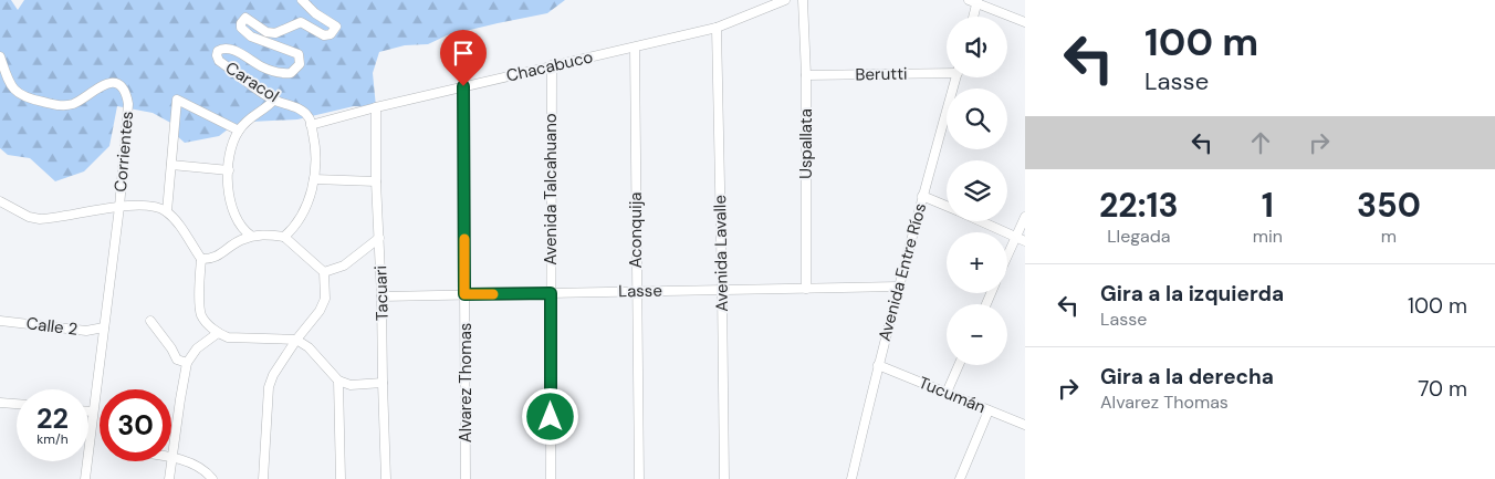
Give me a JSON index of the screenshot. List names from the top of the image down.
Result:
{
  "streets": {
    "street": [
      "Chacabuco",
      "Berutti",
      "Caracol",
      "Uspallata",
      "Corrientes",
      "Avenida Talcahuano",
      "Aconquija",
      "Avenida Lavalle",
      "Avenida Entre Ríos",
      "Lasse",
      "Tacuari",
      "Calle 2",
      "Alvarez Thomas",
      "Tucumán"
    ]
  },
  "crossings": [
    ["Chacabuco", "Caracol"],
    ["Chacabuco", "Avenida Talcahuano"],
    ["Chacabuco", "Aconquija"],
    ["Chacabuco", "Avenida Lavalle"],
    ["Chacabuco", "Tacuari"],
    ["Chacabuco", "Alvarez Thomas"],
    ["Berutti", "Uspallata"],
    ["Uspallata", "Lasse"],
    ["Avenida Talcahuano", "Lasse"],
    ["Aconquija", "Lasse"],
    ["Avenida Lavalle", "Lasse"],
    ["Avenida Entre Ríos", "Lasse"],
    ["Avenida Entre Ríos", "Tucumán"],
    ["Lasse", "Tacuari"],
    ["Lasse", "Alvarez Thomas"]
  ],
  "page": {
    "turn": ["100 m", "Lasse"],
    "map_buttons": ["+", "−"],
    "eta": [
      "22:13",
      "Llegada",
      "1",
      "min",
      "350",
      "m"
    ],
    "list": [
      {
        "name": "Gira a la izquierda",
        "note": "Lasse",
        "value": "100 m"
      },
      {
        "name": "Gira a la derecha",
        "note": "Alvarez Thomas",
        "value": "70 m"
      }
    ],
    "speed": "22 km/h",
    "limit": "30"
  }
}
